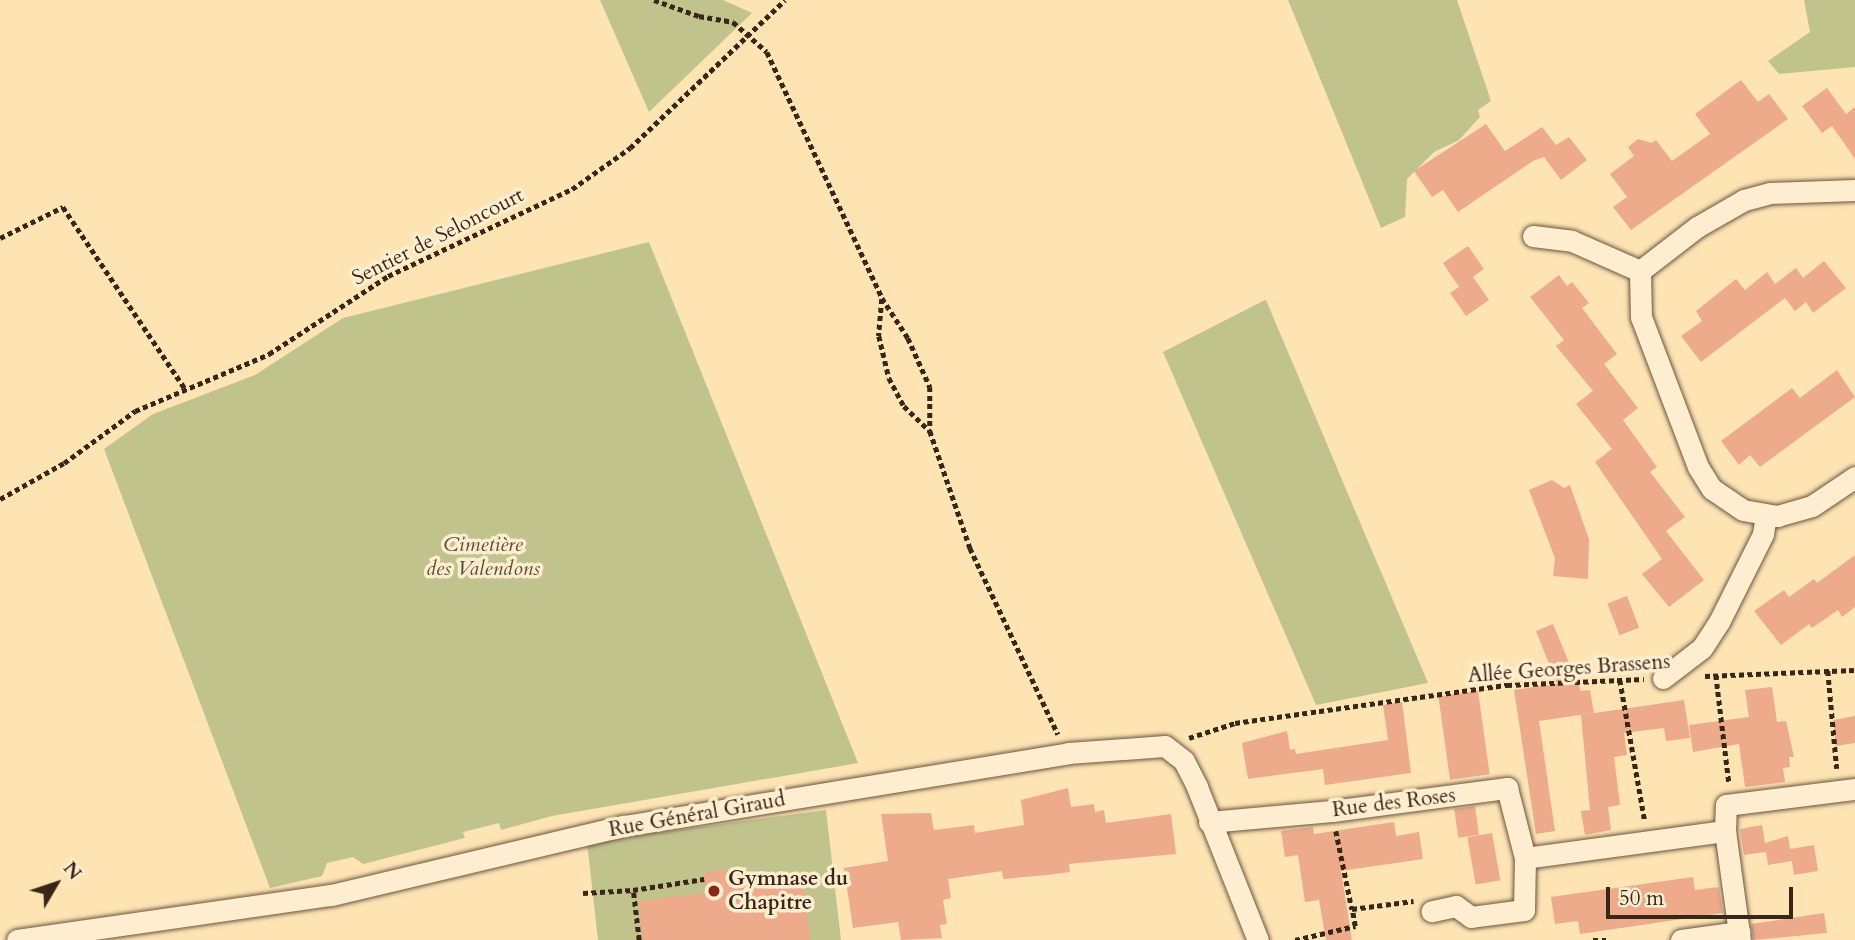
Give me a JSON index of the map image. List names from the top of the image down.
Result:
{
  "streets": {
    "street": ["Rue des Roses", "Rue Général Giraud"],
    "path": ["Sentier de Seloncourt", "Allée Georges Brassens"]
  },
  "crossings": [
    ["Allée Georges Brassens", "Rue Général Giraud"]
  ],
  "parks": ["Cimetière des Valendons"],
  "places": ["Gymnase du Chapitre"],
  "scale_bar": "50 m",
  "north": "top right"
}
